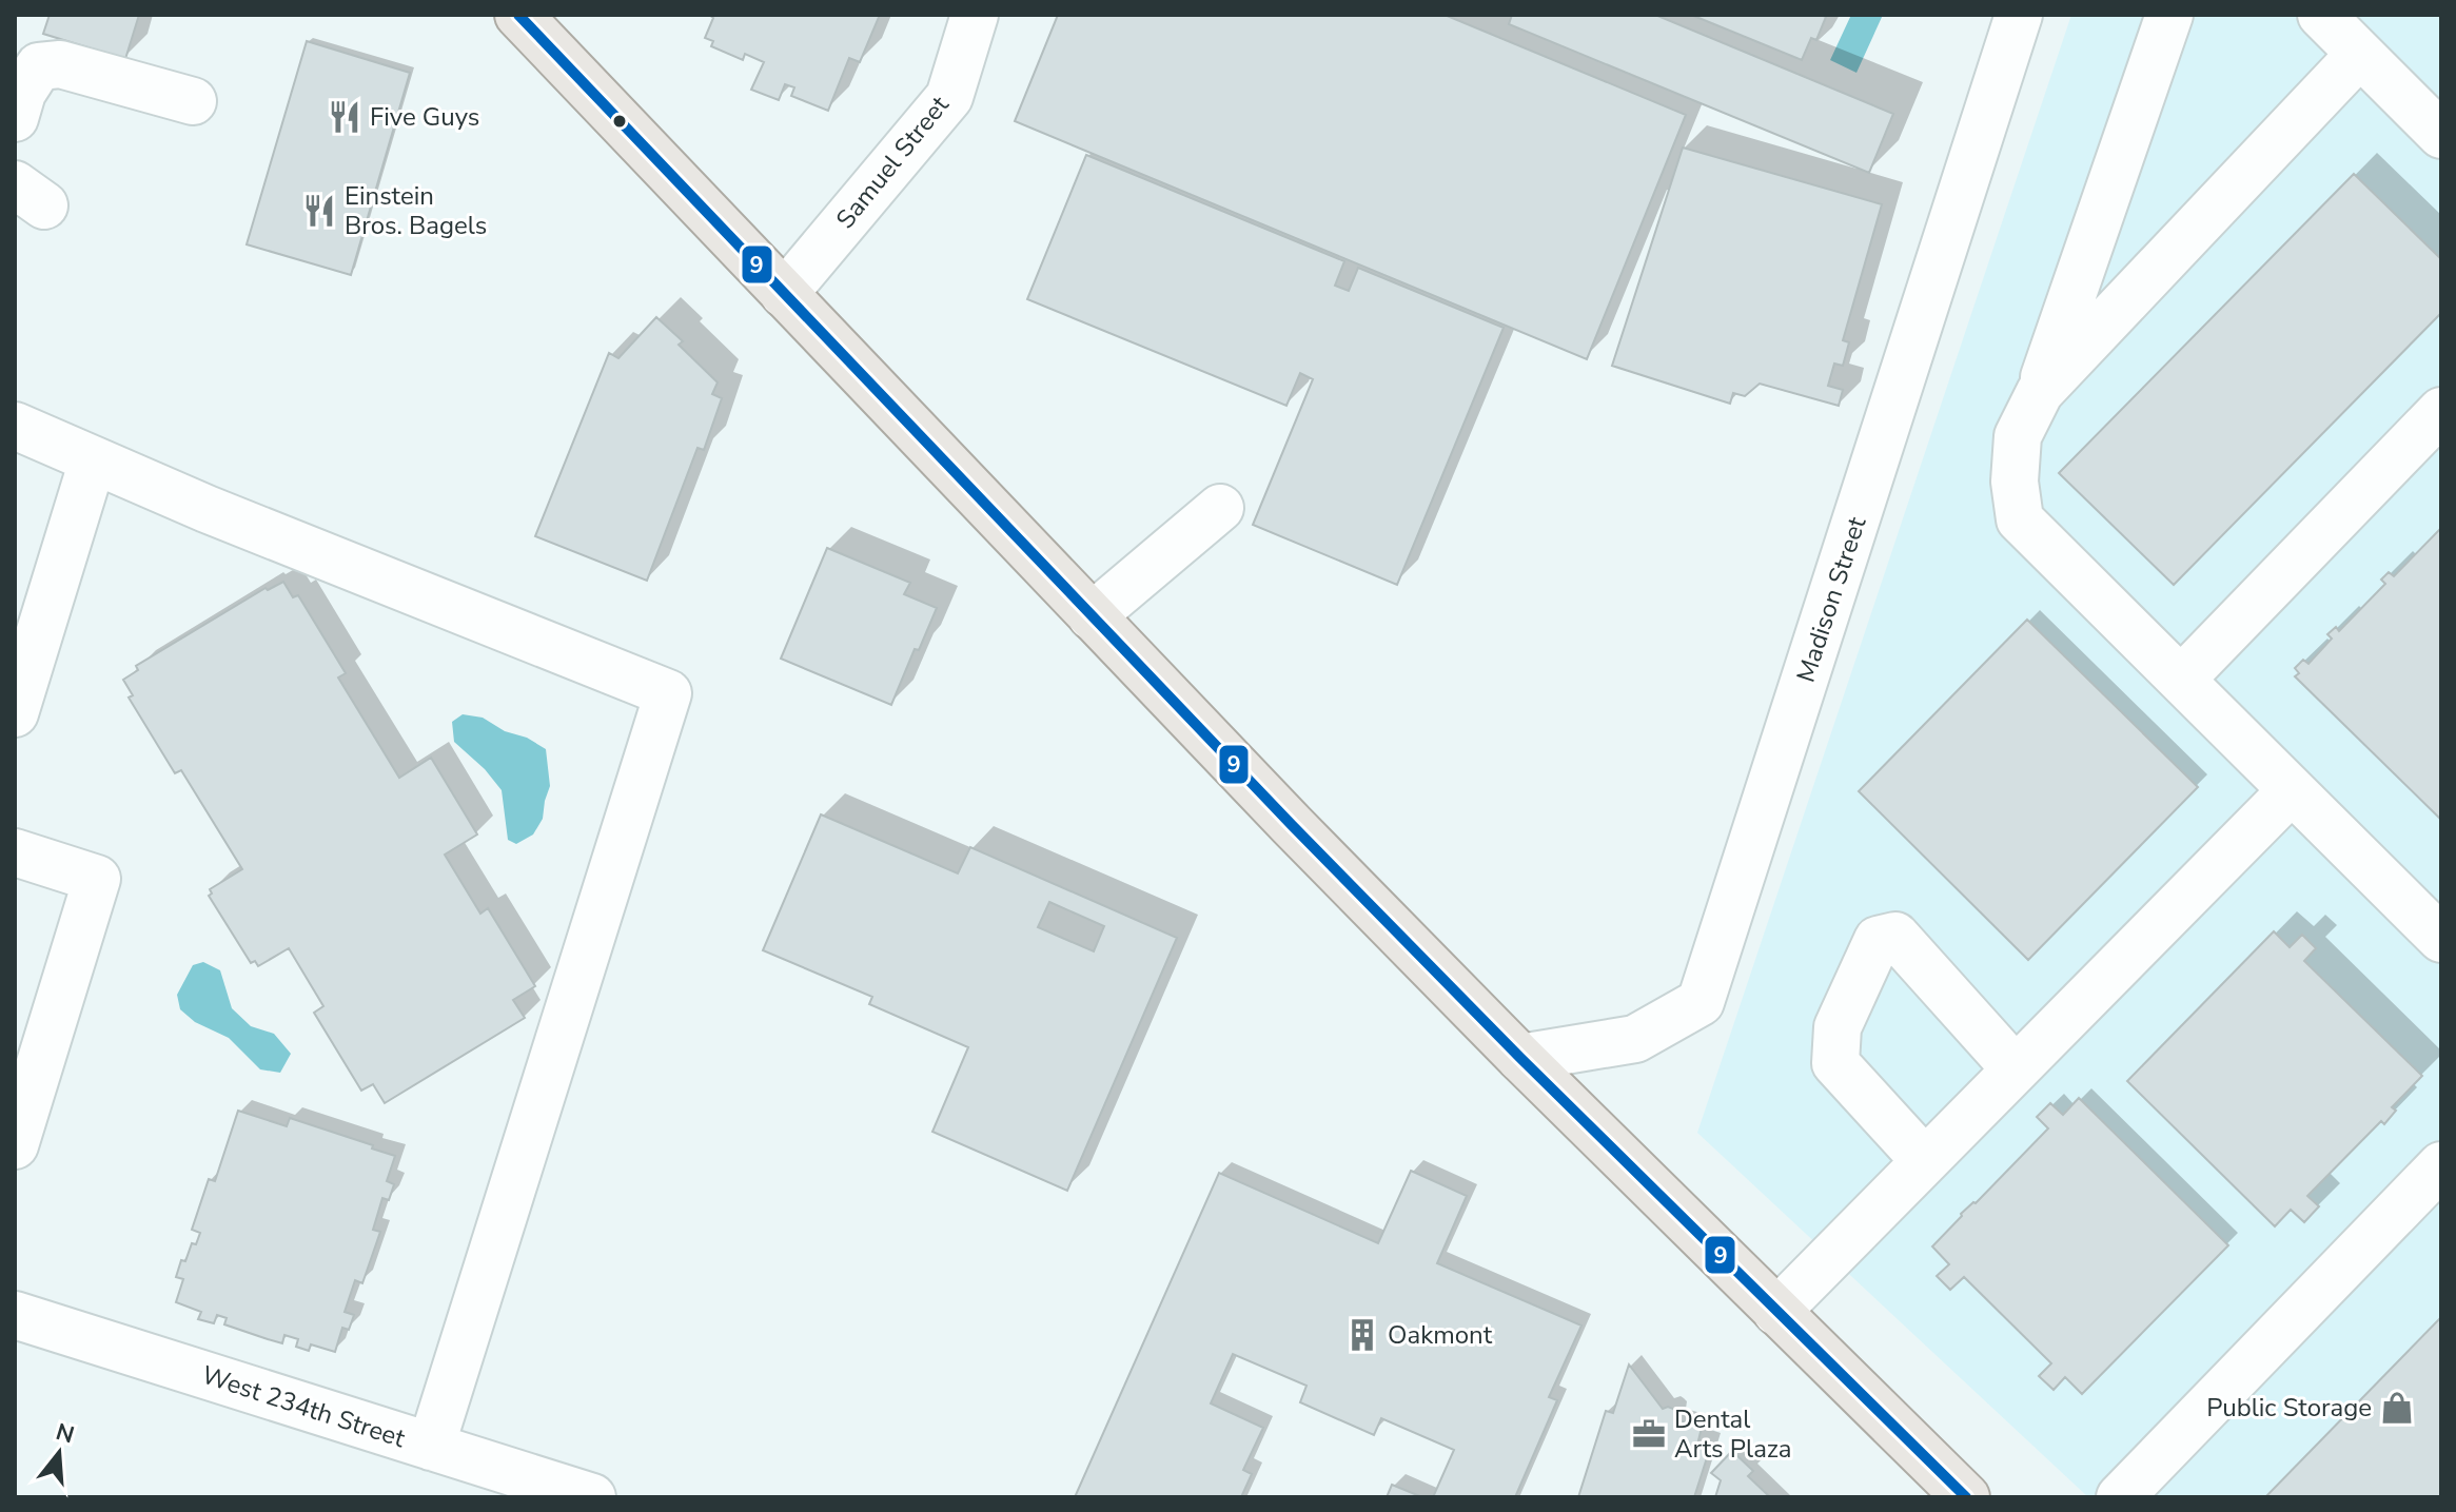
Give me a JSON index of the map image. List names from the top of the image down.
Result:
{
  "streets": {
    "street": ["Samuel Street", "Madison Street", "West 234th Street"]
  },
  "places": {
    "restaurant": ["Five Guys", "Einstein Bros. Bagels"],
    "building": ["Oakmont"],
    "shop": ["Public Storage"],
    "office": ["Dental Arts Plaza"]
  },
  "lines": ["transit line 9"],
  "north": "top"
}
